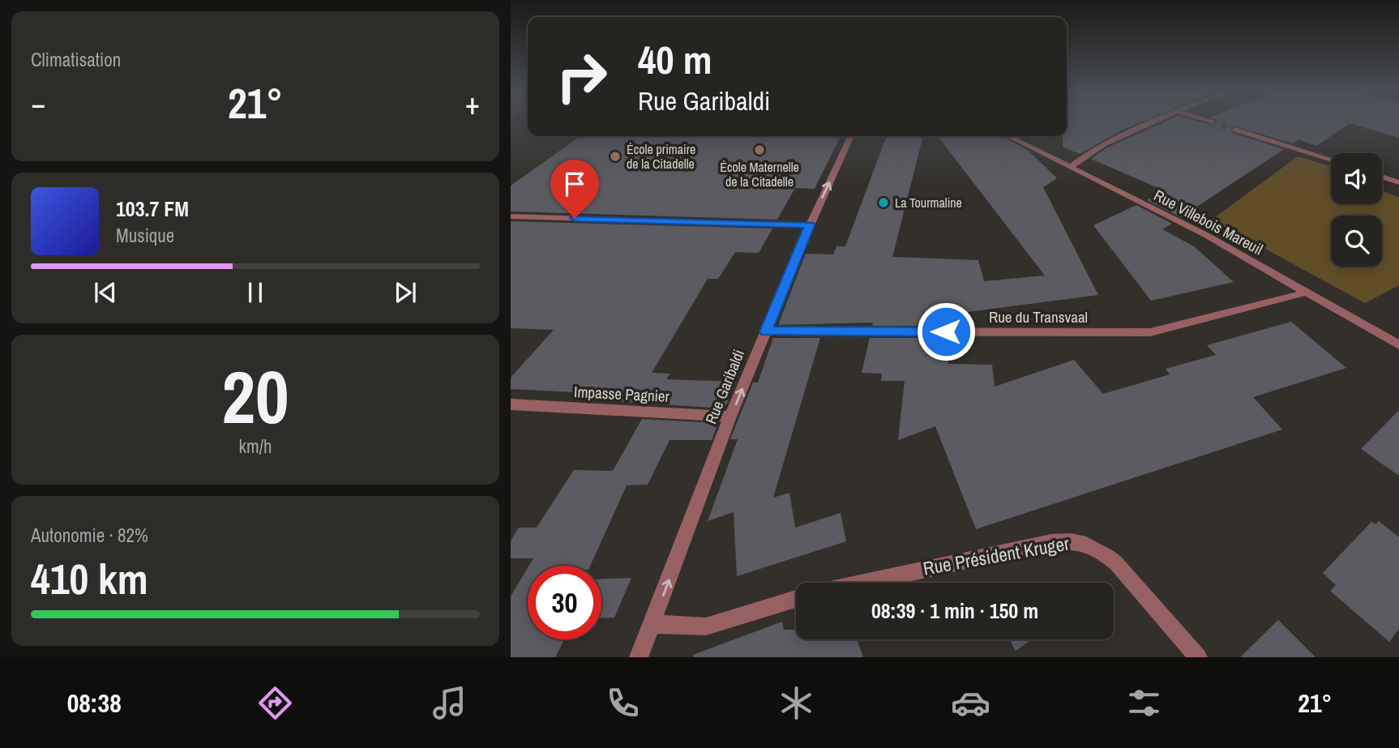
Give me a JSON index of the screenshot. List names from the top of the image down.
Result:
{
  "streets": {
    "street": [
      "Rue Villebois Mareuil",
      "Rue du Transvaal",
      "Rue Garibaldi",
      "Impasse Pagnier",
      "Rue Président Kruger"
    ]
  },
  "crossings": [
    ["Rue Villebois Mareuil", "Rue du Transvaal"],
    ["Rue du Transvaal", "Rue Garibaldi"],
    ["Rue Garibaldi", "Impasse Pagnier"]
  ],
  "one_way": ["Rue Garibaldi"],
  "places": ["École Maternelle de la Citadelle", "École primaire de la Citadelle", "La Tourmaline"],
  "page": {
    "tile": [
      "Climatisation",
      ["20", "km/h"],
      ["Autonomie · 82%", "410 km"]
    ],
    "turn": ["40 m", "Rue Garibaldi"],
    "heat": ["−", "21°", "+"],
    "song": ["103.7 FM", "Musique"],
    "limit": "30",
    "trip": "08:39 · 1 min · 150 m",
    "tabs": ["08:38", "21°"]
  }
}
